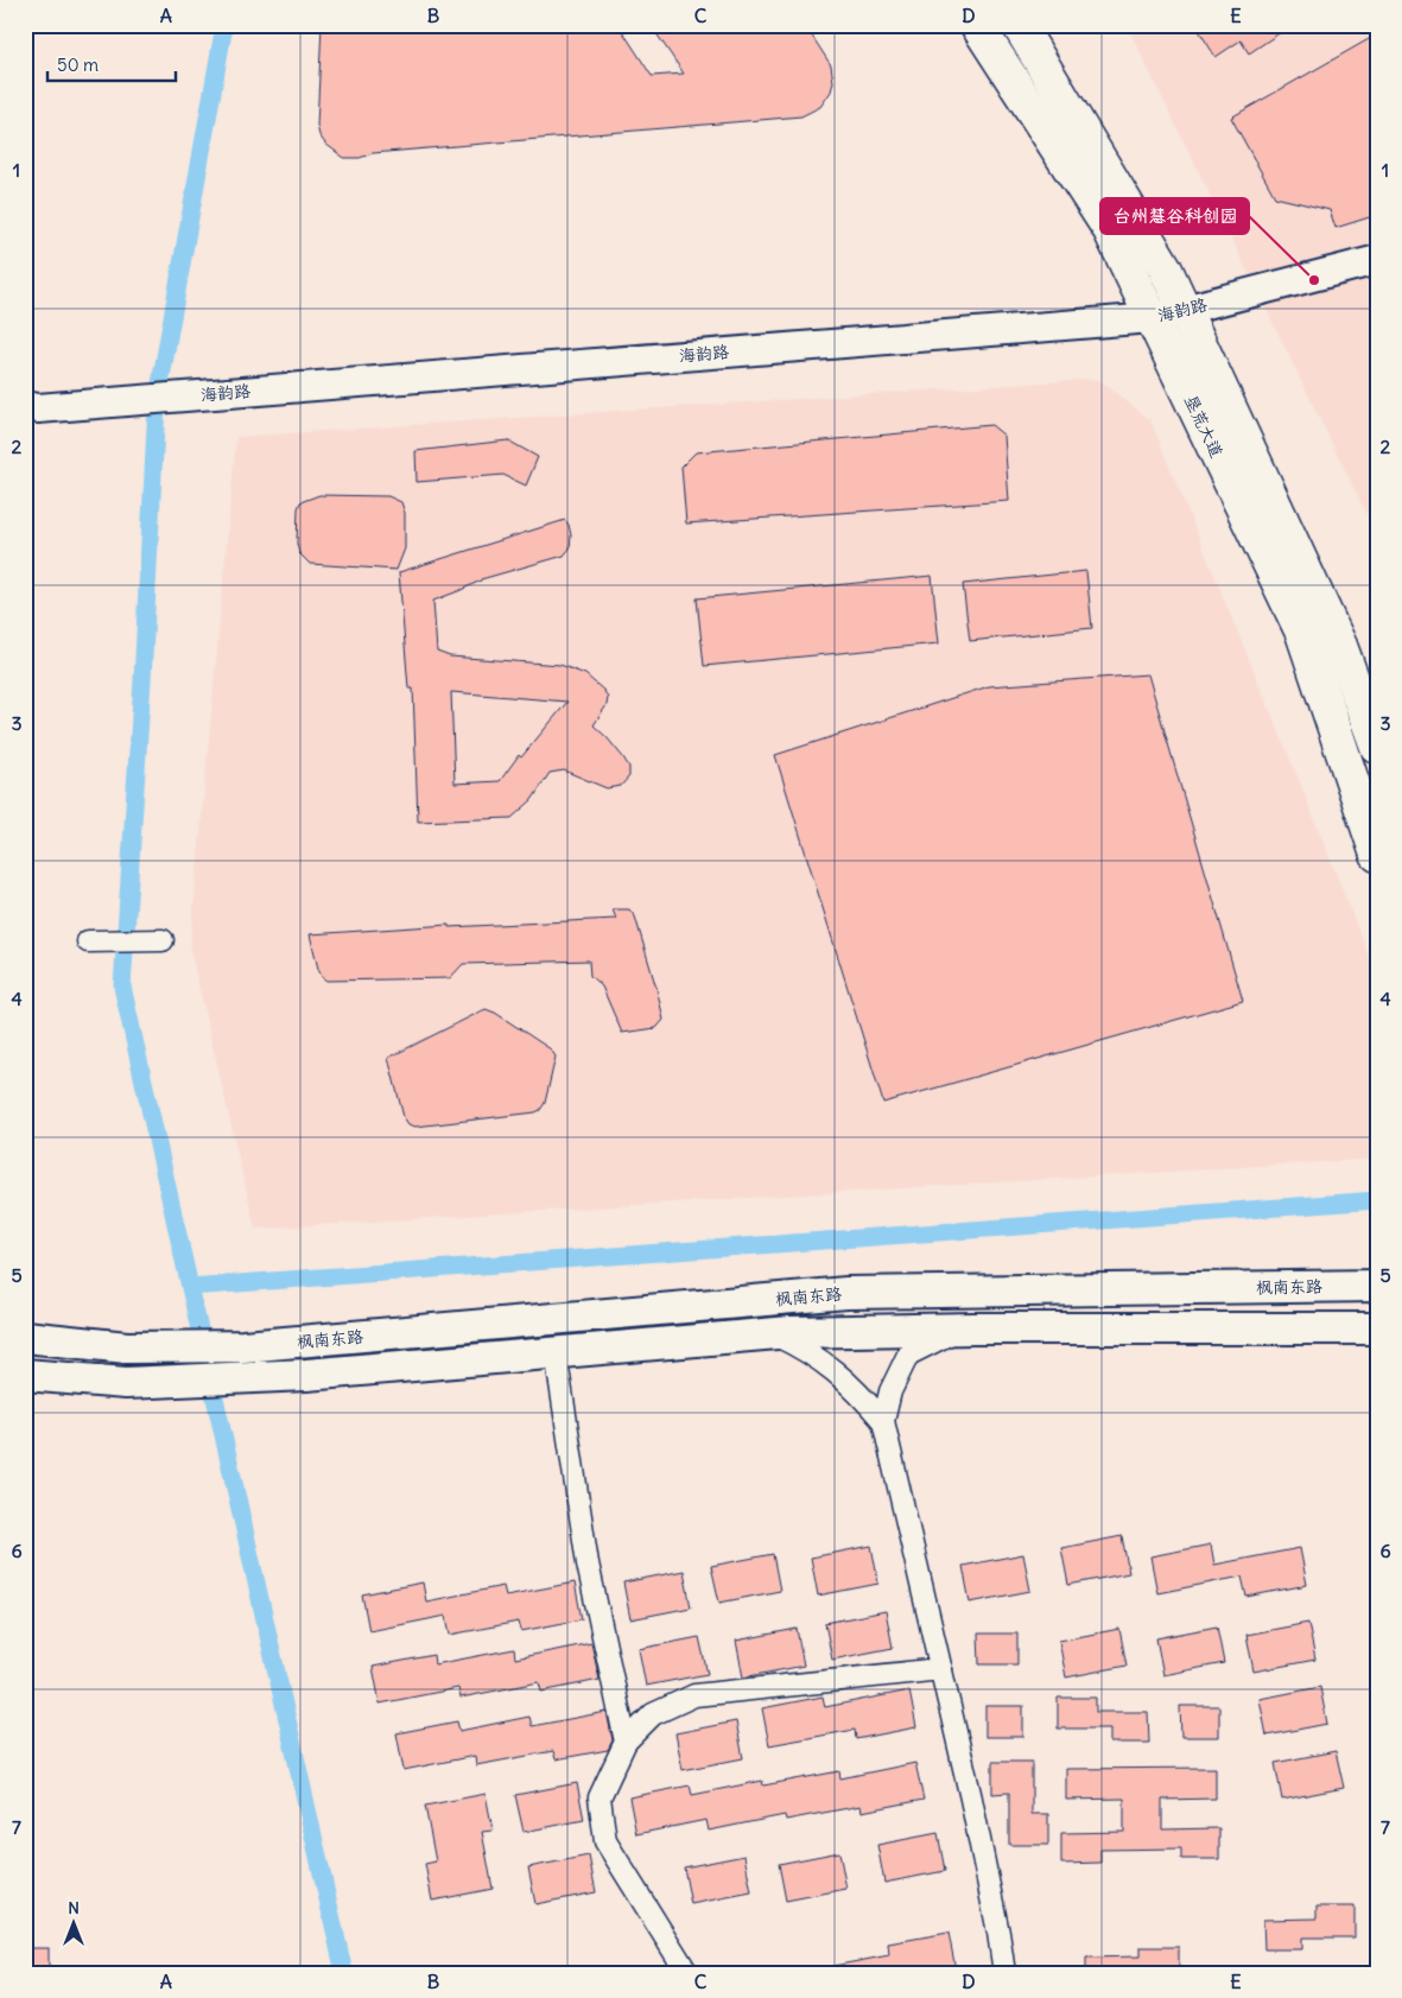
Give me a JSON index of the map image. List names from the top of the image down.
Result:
{
  "streets": {
    "highway": ["垦荒大道"],
    "main road": ["海韵路", "枫南东路"]
  },
  "crossings": [
    ["海韵路", "垦荒大道"]
  ],
  "places": ["台州慧谷科创园"],
  "scale_bar": "50 m",
  "north": "top",
  "grid": {
    "columns": [
      "A",
      "B",
      "C",
      "D",
      "E"
    ],
    "rows": [
      "1",
      "2",
      "3",
      "4",
      "5",
      "6",
      "7"
    ]
  }
}
